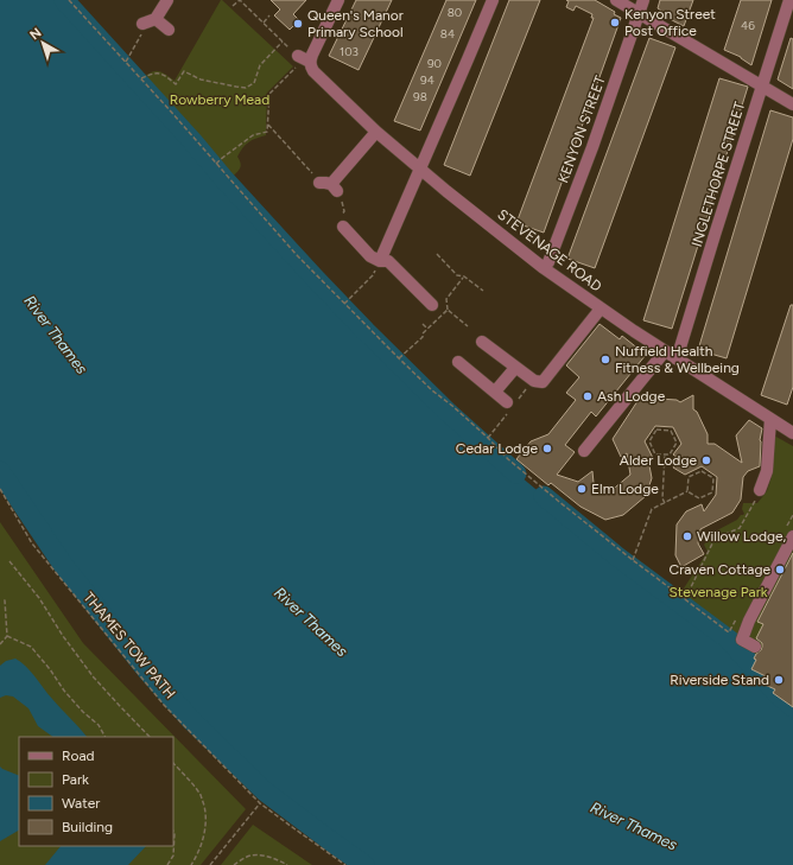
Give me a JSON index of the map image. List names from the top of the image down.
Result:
{
  "streets": {
    "street": ["KENYON STREET", "INGLETHORPE STREET", "STEVENAGE ROAD"],
    "path": ["THAMES TOW PATH"]
  },
  "crossings": [
    ["KENYON STREET", "STEVENAGE ROAD"],
    ["INGLETHORPE STREET", "STEVENAGE ROAD"]
  ],
  "water": ["River Thames"],
  "parks": ["Rowberry Mead", "Stevenage Park"],
  "places": [
    "Kenyon Street Post Office",
    "Queen's Manor Primary School",
    "Nuffield Health Fitness & Wellbeing",
    "Ash Lodge",
    "Cedar Lodge",
    "Alder Lodge",
    "Elm Lodge",
    "Willow Lodge,",
    "Craven Cottage",
    "Riverside Stand"
  ],
  "house_numbers": [
    "80",
    "46",
    "84",
    "103",
    "90",
    "94",
    "98"
  ],
  "legend": [
    "Road",
    "Park",
    "Water",
    "Building"
  ],
  "north": "top left"
}
